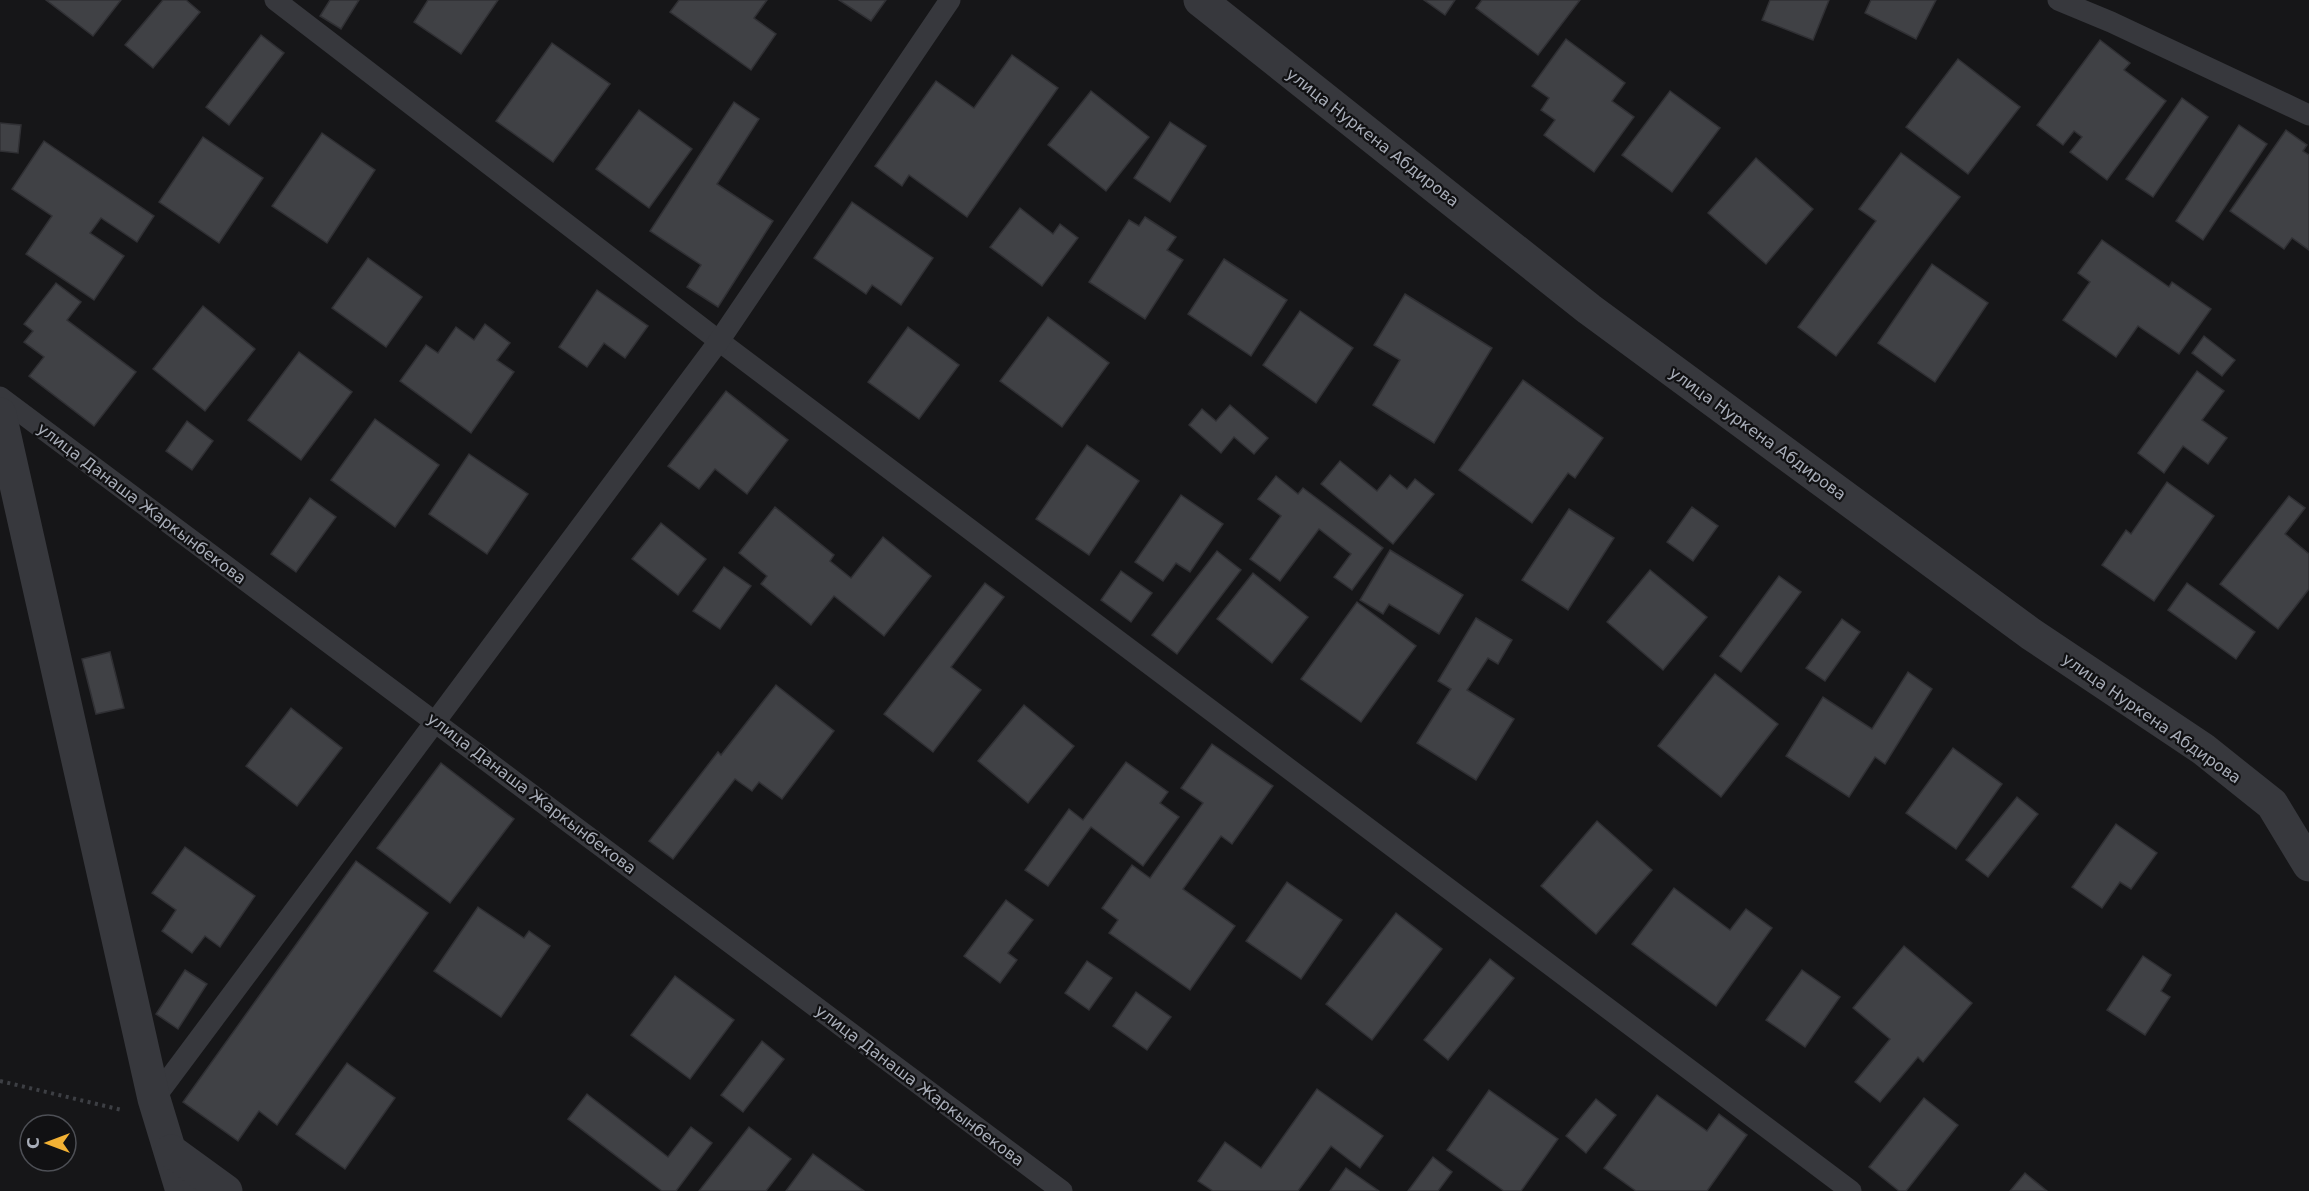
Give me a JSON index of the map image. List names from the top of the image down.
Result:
{
  "streets": {
    "street": ["улица Нуркена Абдирова"],
    "lane": ["улица Данаша Жаркынбекова"]
  },
  "north": "left"
}
